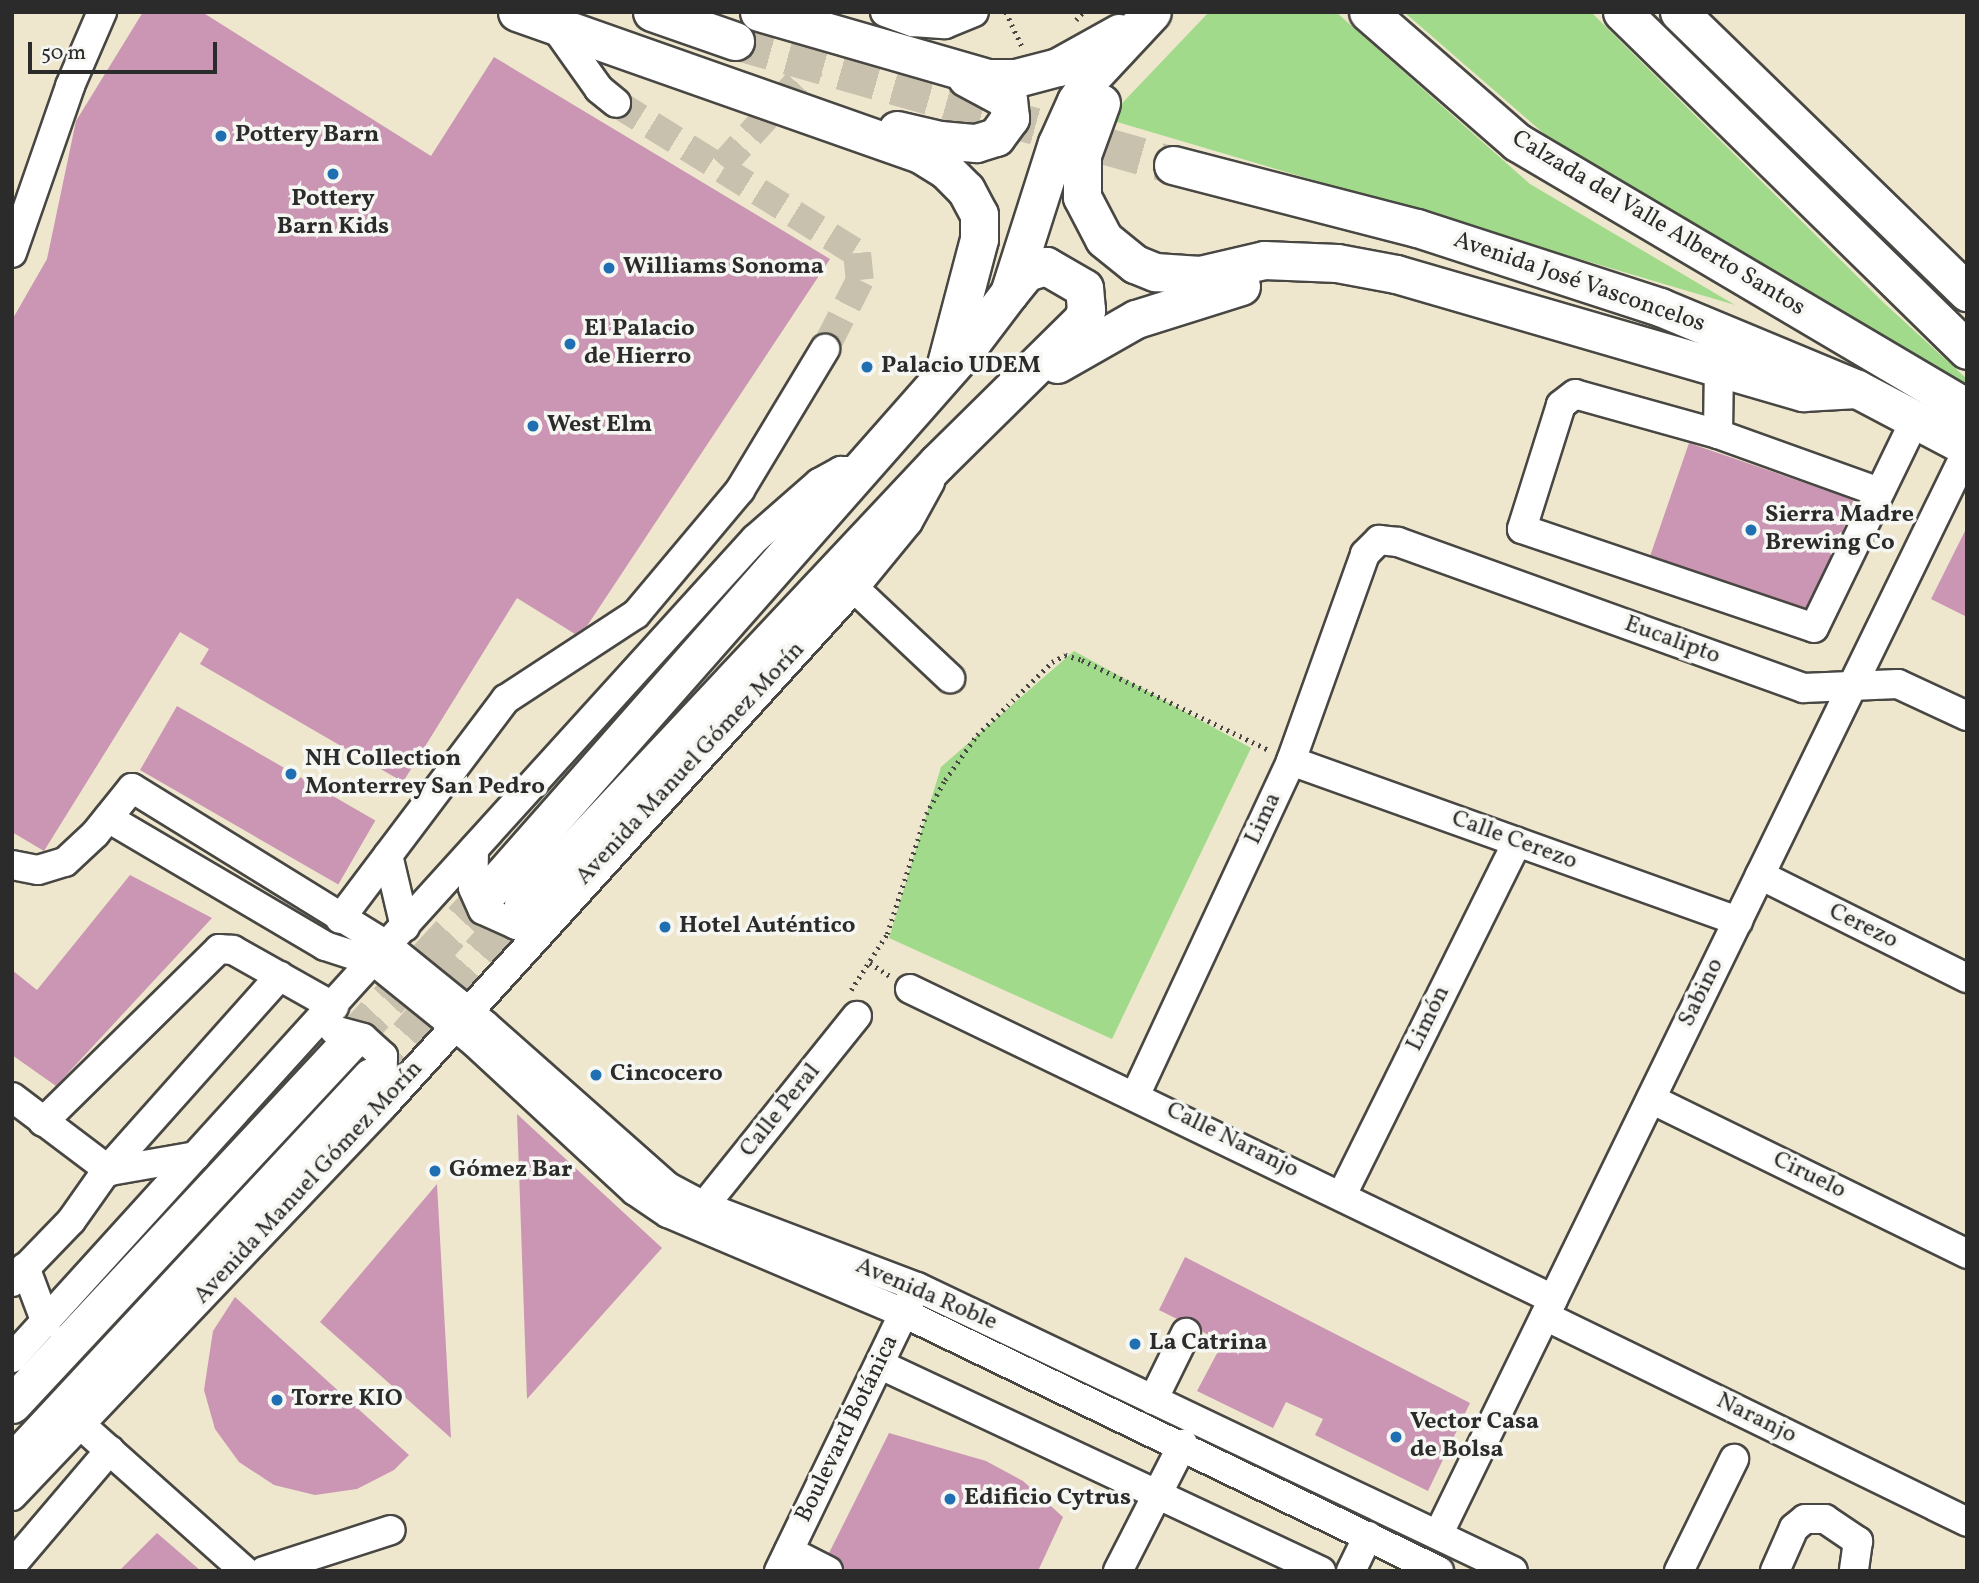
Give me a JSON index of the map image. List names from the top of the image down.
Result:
{
  "streets": {
    "main road": ["Calzada del Valle Alberto Santos", "Avenida José Vasconcelos", "Avenida Manuel Gómez Morín"],
    "street": [
      "Eucalipto",
      "Lima",
      "Calle Cerezo",
      "Cerezo",
      "Sabino",
      "Limón",
      "Calle Peral",
      "Calle Naranjo",
      "Ciruelo",
      "Avenida Roble",
      "Naranjo",
      "Boulevard Botánica"
    ]
  },
  "crossings": [
    ["Avenida José Vasconcelos", "Sabino"],
    ["Eucalipto", "Lima"],
    ["Eucalipto", "Sabino"],
    ["Avenida Manuel Gómez Morín", "Avenida Roble"],
    ["Lima", "Calle Cerezo"],
    ["Lima", "Calle Naranjo"],
    ["Calle Cerezo", "Sabino"],
    ["Calle Cerezo", "Limón"],
    ["Cerezo", "Sabino"],
    ["Sabino", "Calle Naranjo"],
    ["Sabino", "Ciruelo"],
    ["Sabino", "Avenida Roble"],
    ["Sabino", "Naranjo"],
    ["Limón", "Calle Naranjo"],
    ["Calle Peral", "Avenida Roble"],
    ["Calle Naranjo", "Naranjo"],
    ["Avenida Roble", "Boulevard Botánica"]
  ],
  "places": [
    "Pottery Barn",
    "Pottery Barn Kids",
    "Williams Sonoma",
    "El Palacio de Hierro",
    "Palacio UDEM",
    "West Elm",
    "Sierra Madre Brewing Co",
    "NH Collection Monterrey San Pedro",
    "Hotel Auténtico",
    "Cincocero",
    "Gómez Bar",
    "La Catrina",
    "Torre KIO",
    "Vector Casa de Bolsa",
    "Edificio Cytrus"
  ],
  "scale_bar": "50 m"
}
